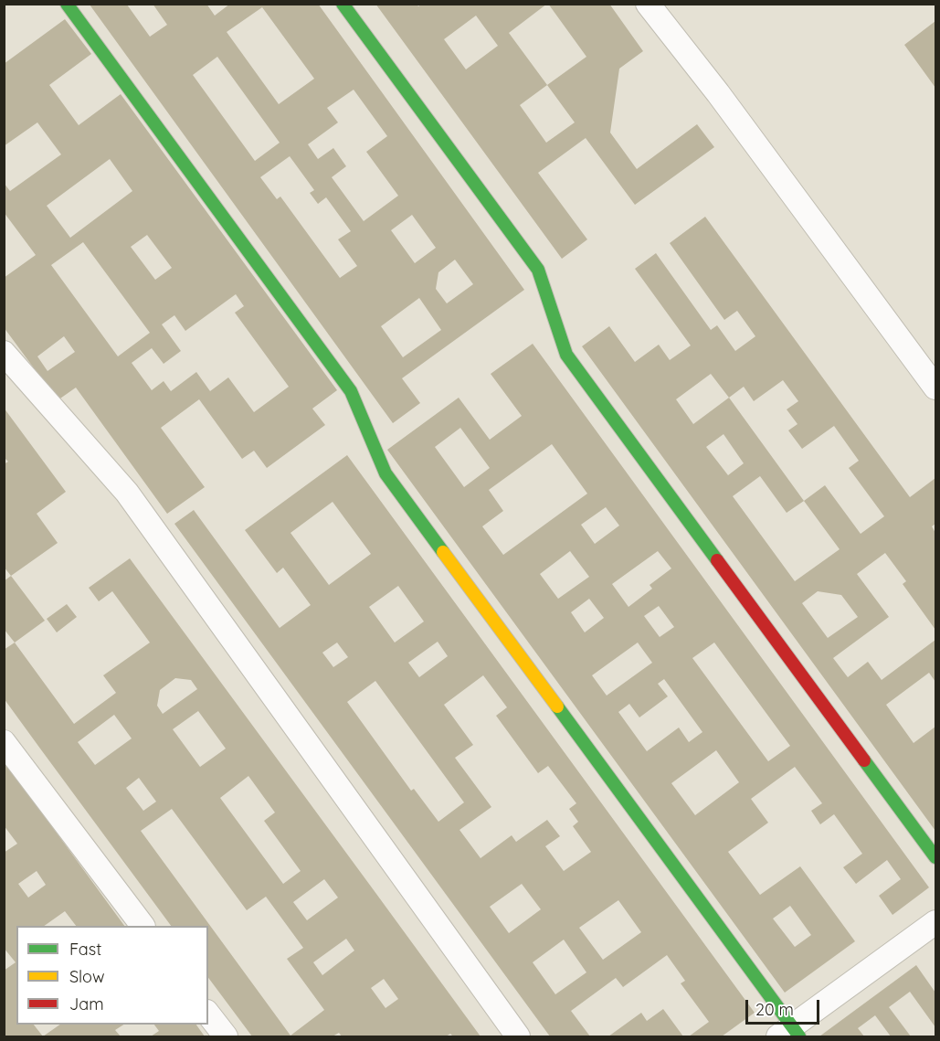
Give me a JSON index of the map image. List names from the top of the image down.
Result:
{
  "legend": ["Fast", "Slow", "Jam"],
  "scale_bar": "20 m"
}
